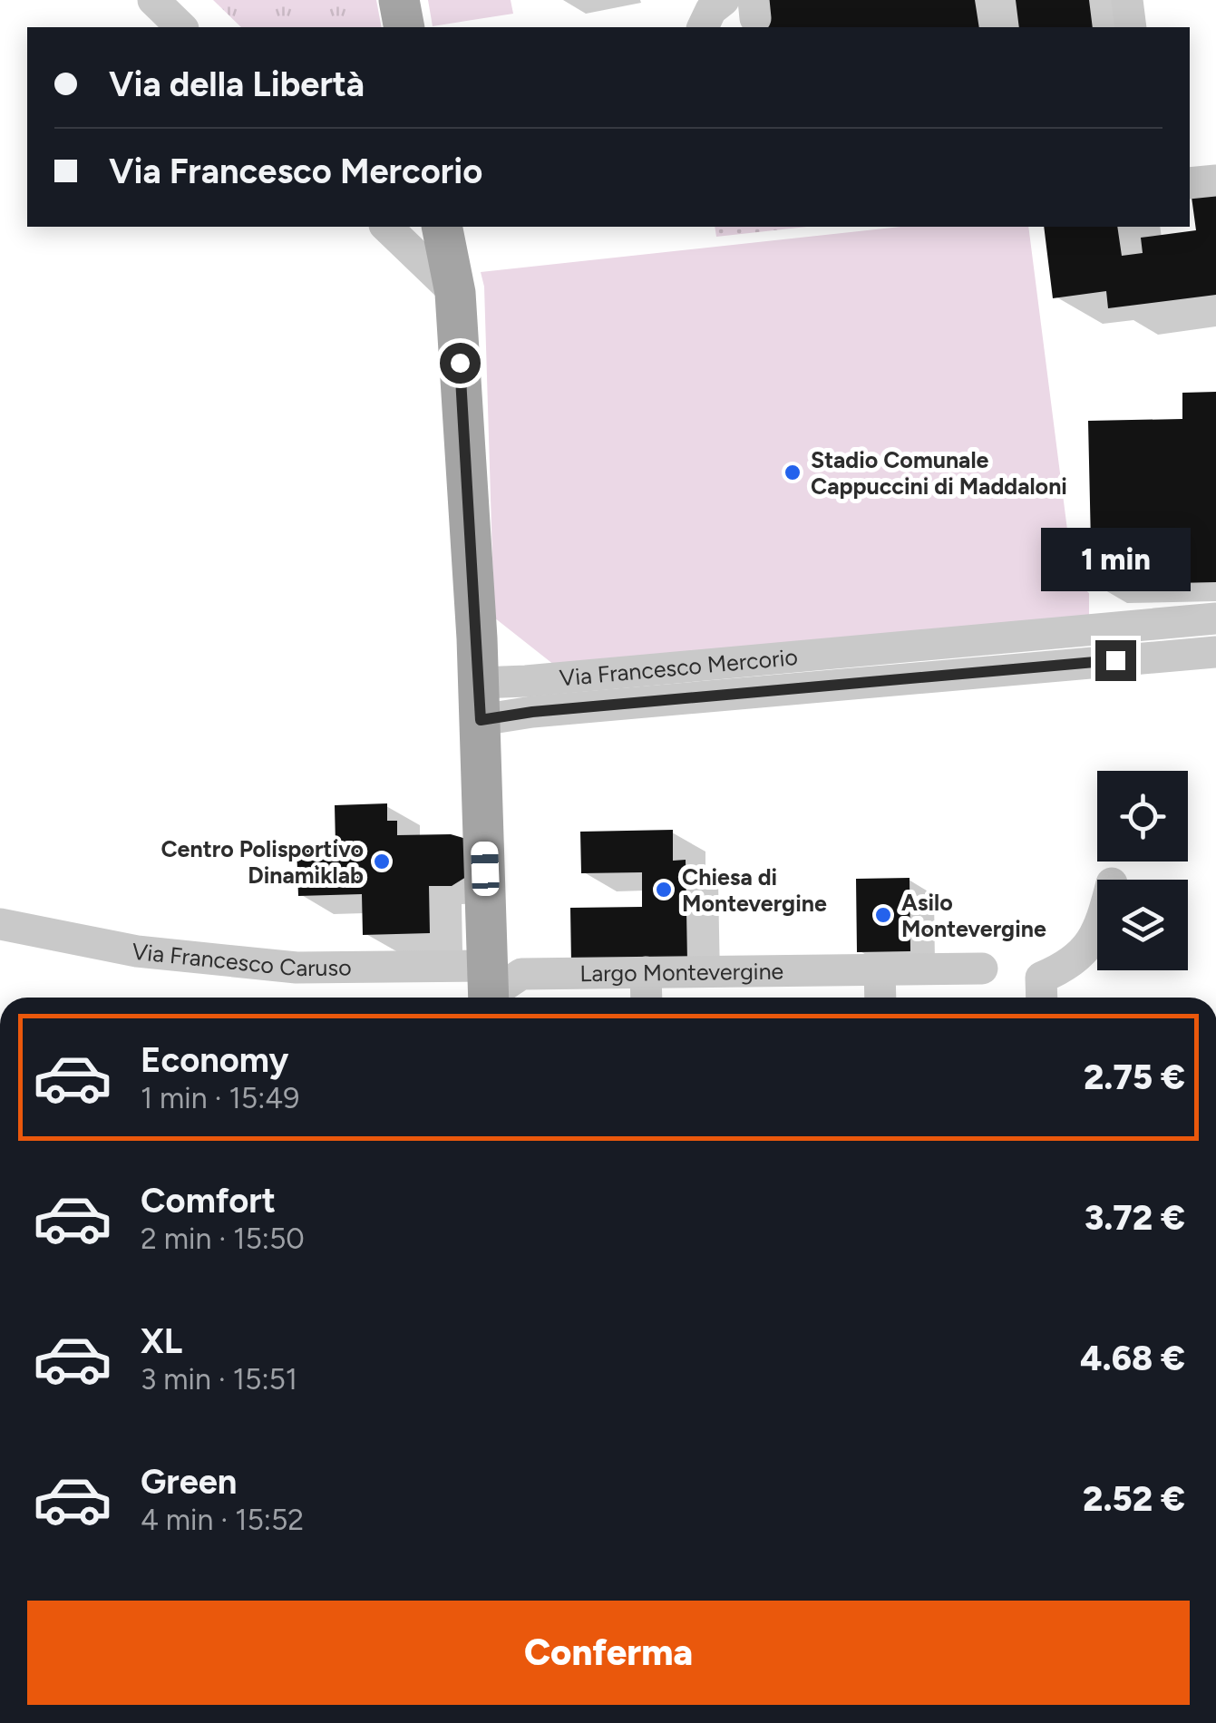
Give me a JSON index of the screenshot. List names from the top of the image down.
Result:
{
  "streets": {
    "street": ["Via Francesco Mercorio", "Via Francesco Caruso", "Largo Montevergine"]
  },
  "crossings": [
    ["Via Francesco Caruso", "Largo Montevergine"]
  ],
  "places": [
    "Stadio Comunale Cappuccini di Maddaloni",
    "Centro Polisportivo Dinamiklab",
    "Chiesa di Montevergine",
    "Asilo Montevergine"
  ],
  "page": {
    "banner": ["Via della Libertà", "Via Francesco Mercorio"],
    "bubble": "1 min",
    "list": [
      {
        "name": "Economy",
        "note": "1 min · 15:49",
        "value": "2.75 €"
      },
      {
        "name": "Comfort",
        "note": "2 min · 15:50",
        "value": "3.72 €"
      },
      {
        "name": "XL",
        "note": "3 min · 15:51",
        "value": "4.68 €"
      },
      {
        "name": "Green",
        "note": "4 min · 15:52",
        "value": "2.52 €"
      }
    ],
    "buttons": "Conferma"
  }
}
